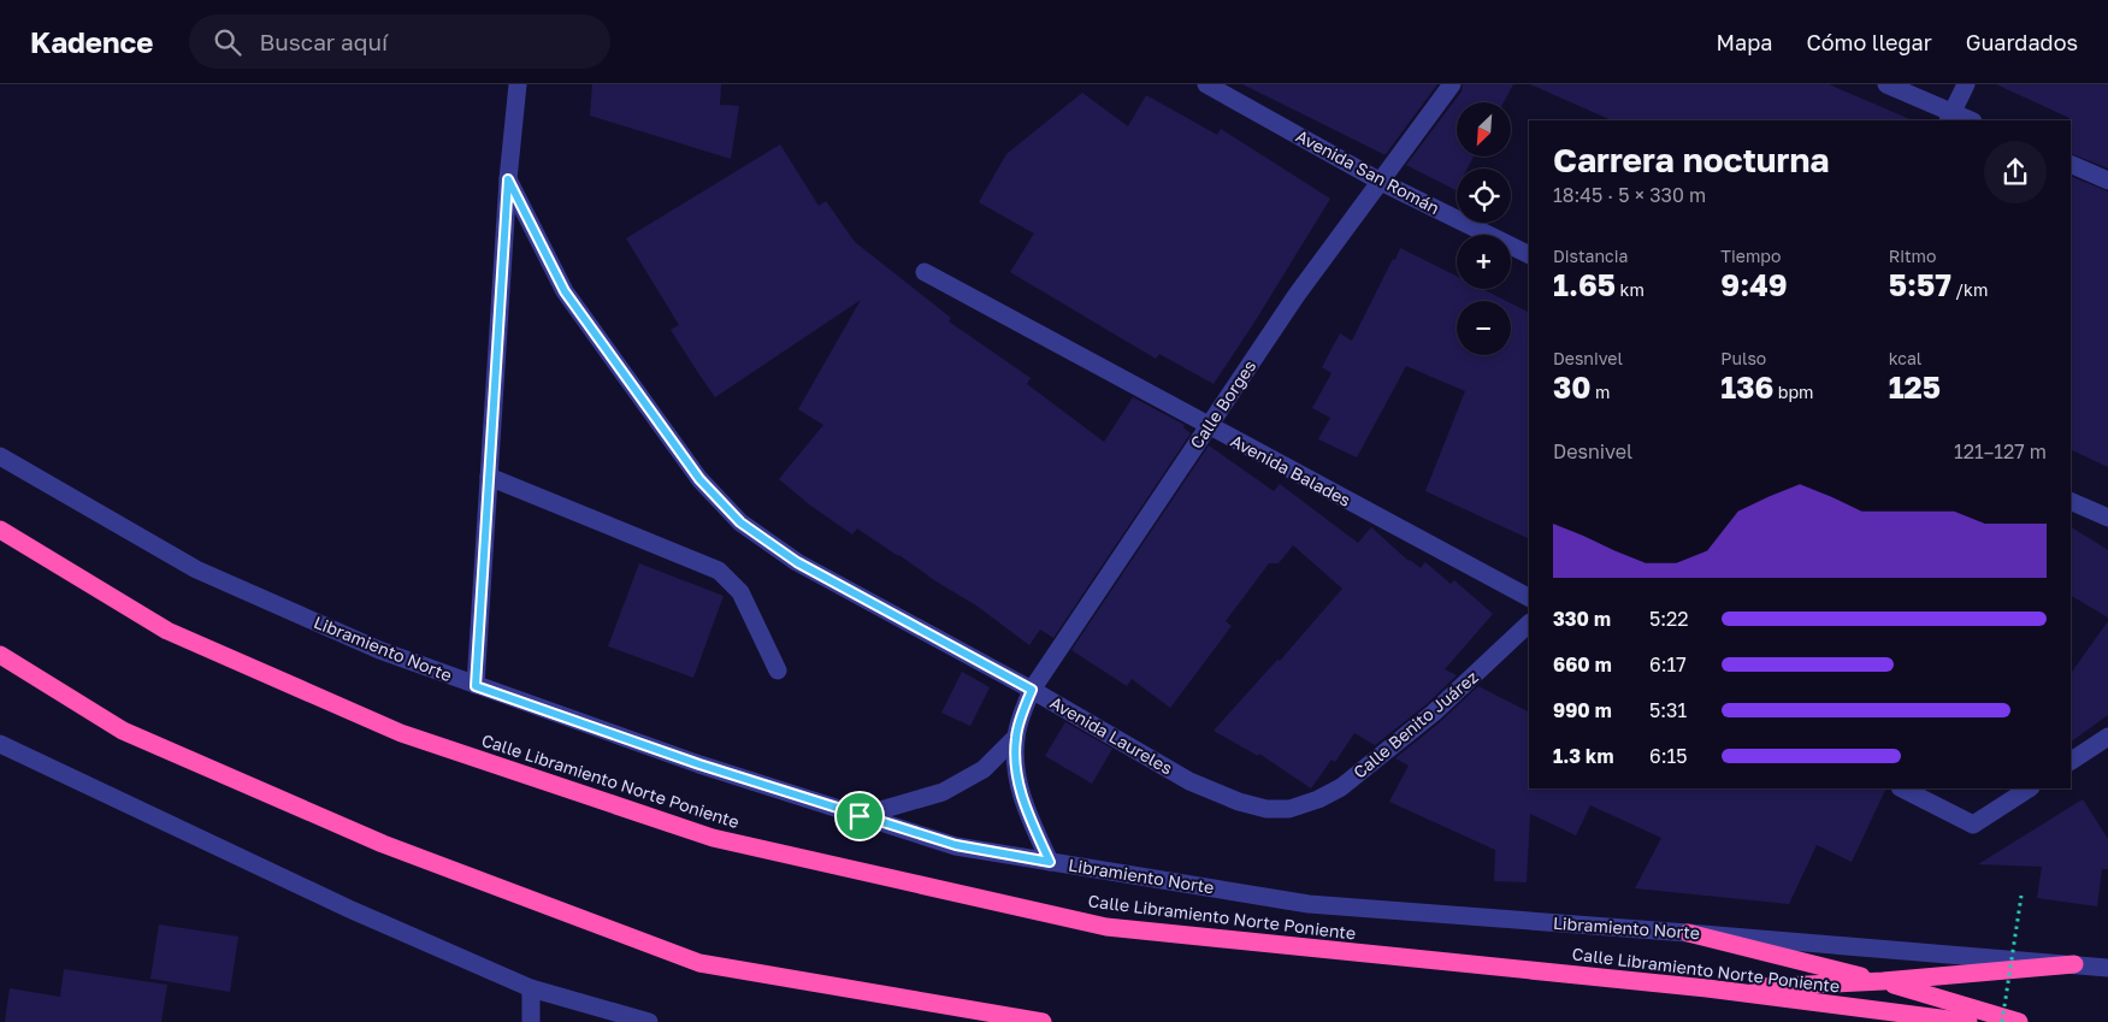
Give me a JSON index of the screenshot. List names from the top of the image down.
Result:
{
  "streets": {
    "highway": ["Calle Libramiento Norte Poniente"],
    "street": [
      "Avenida San Román",
      "Calle Borges",
      "Avenida Balades",
      "Libramiento Norte",
      "Calle Benito Juárez",
      "Avenida Laureles"
    ]
  },
  "crossings": [
    ["Avenida San Román", "Calle Borges"],
    ["Calle Borges", "Avenida Balades"],
    ["Calle Borges", "Libramiento Norte"],
    ["Calle Borges", "Avenida Laureles"],
    ["Calle Benito Juárez", "Avenida Laureles"]
  ],
  "north": "bottom left",
  "page": {
    "header": "Kadence",
    "search": "Buscar aquí",
    "nav": ["Mapa", "Cómo llegar", "Guardados"],
    "map_buttons": ["+", "−"],
    "heading": ["Carrera nocturna", "18:45 · 5 × 330 m"],
    "stats": [
      ["Distancia", "1.65 km"],
      ["Tiempo", "9:49"],
      ["Ritmo", "5:57 /km"],
      ["Desnivel", "30 m"],
      ["Pulso", "136 bpm"],
      ["kcal", "125"]
    ],
    "chart": ["Desnivel", "121–127 m"],
    "list": [
      {
        "name": "330 m",
        "note": "5:22"
      },
      {
        "name": "660 m",
        "note": "6:17"
      },
      {
        "name": "990 m",
        "note": "5:31"
      },
      {
        "name": "1.3 km",
        "note": "6:15"
      }
    ]
  }
}
